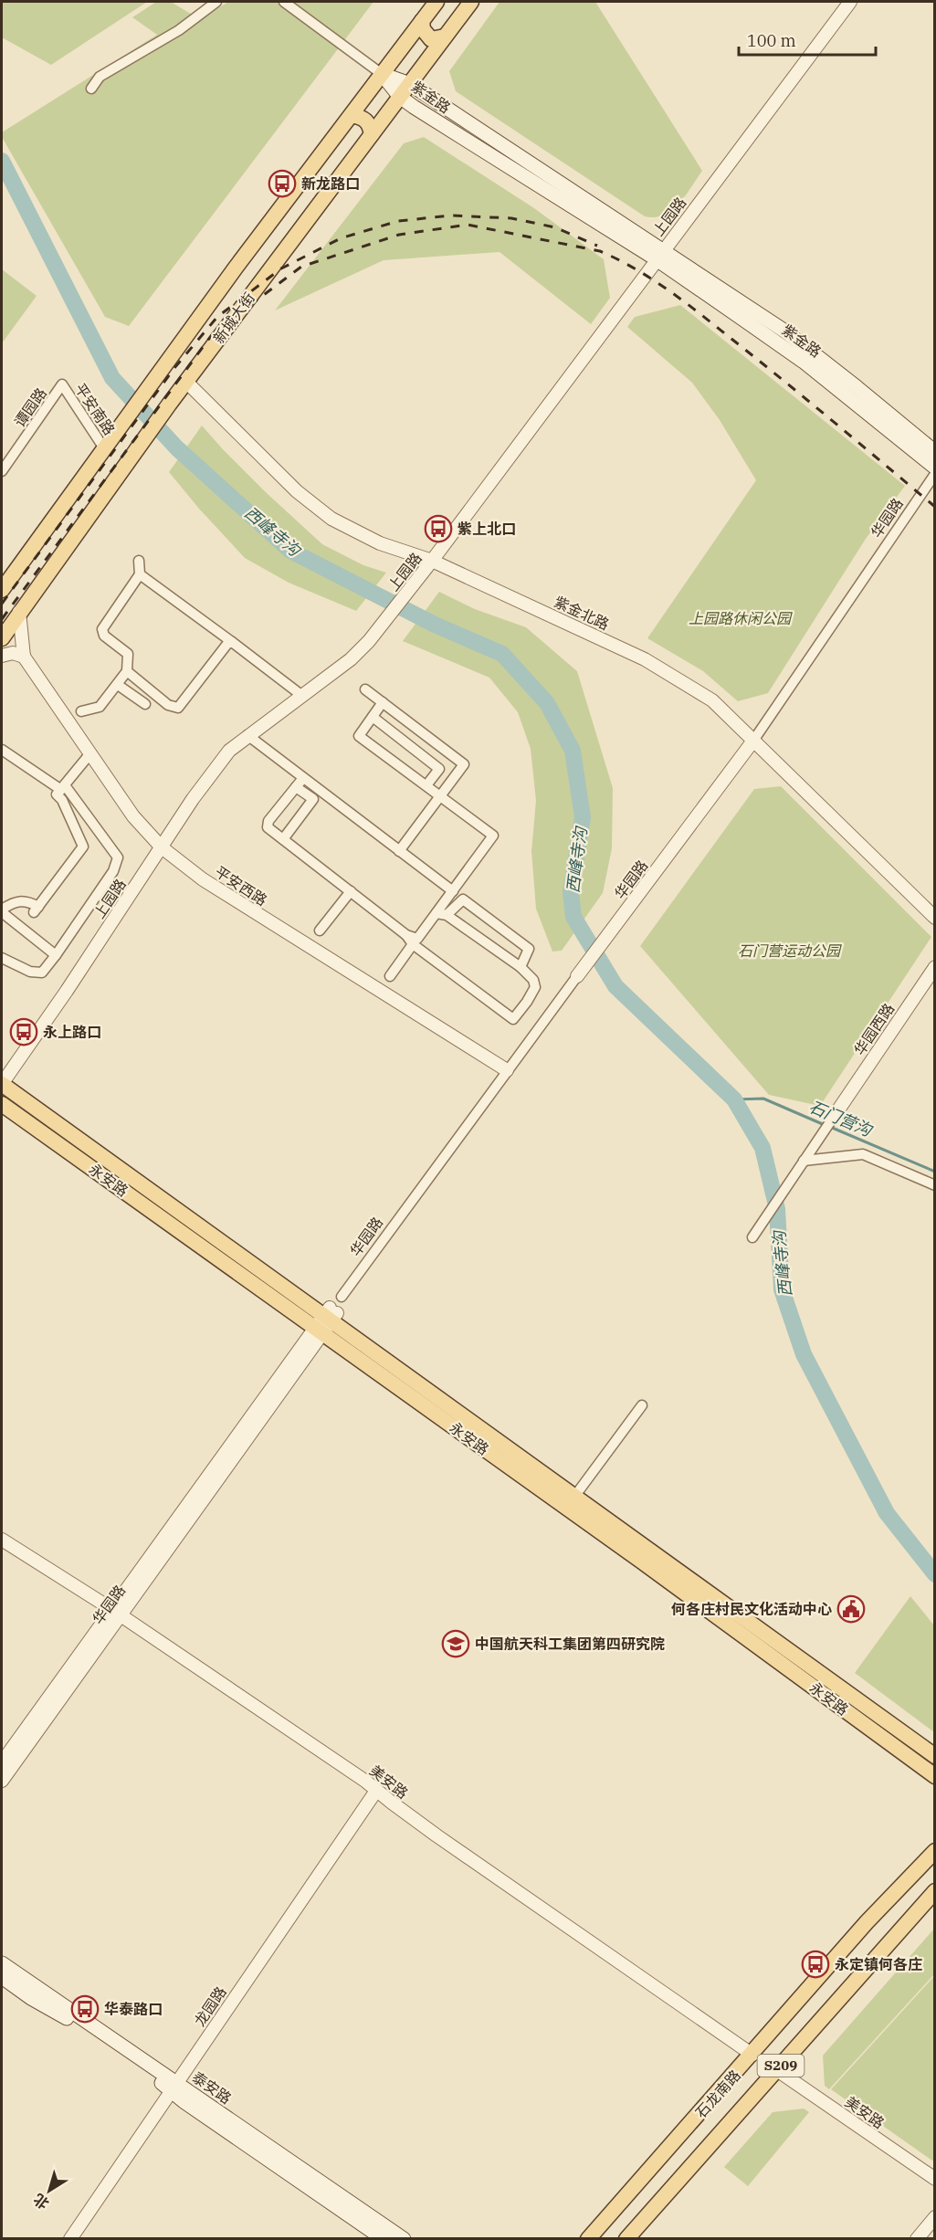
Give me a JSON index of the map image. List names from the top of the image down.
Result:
{
  "streets": {
    "main road": [
      "紫金路",
      "新城大街",
      "永安路",
      "S209",
      "泰安路",
      "石龙南路"
    ],
    "street": [
      "上园路",
      "谭园路",
      "平安南路",
      "华园路",
      "紫金北路",
      "平安西路",
      "华园西路",
      "美安路",
      "龙园路"
    ]
  },
  "crossings": [
    ["紫金路", "上园路"],
    ["紫金路", "新城大街"],
    ["上园路", "紫金北路"],
    ["上园路", "平安西路"],
    ["上园路", "永安路"],
    ["新城大街", "平安南路"],
    ["新城大街", "紫金北路"],
    ["谭园路", "平安南路"],
    ["华园路", "紫金北路"],
    ["华园路", "平安西路"],
    ["华园路", "永安路"],
    ["华园路", "美安路"],
    ["美安路", "龙园路"],
    ["美安路", "石龙南路"],
    ["龙园路", "泰安路"]
  ],
  "water": ["西峰寺沟", "石门营沟"],
  "parks": ["上园路休闲公园", "石门营运动公园"],
  "places": {
    "bus stop": [
      "新龙路口",
      "紫上北口",
      "永上路口",
      "永定镇何各庄",
      "华泰路口"
    ],
    "public building": ["何各庄村民文化活动中心"],
    "school or university": ["中国航天科工集团第四研究院"]
  },
  "scale_bar": "100 m",
  "north": "bottom left"
}
